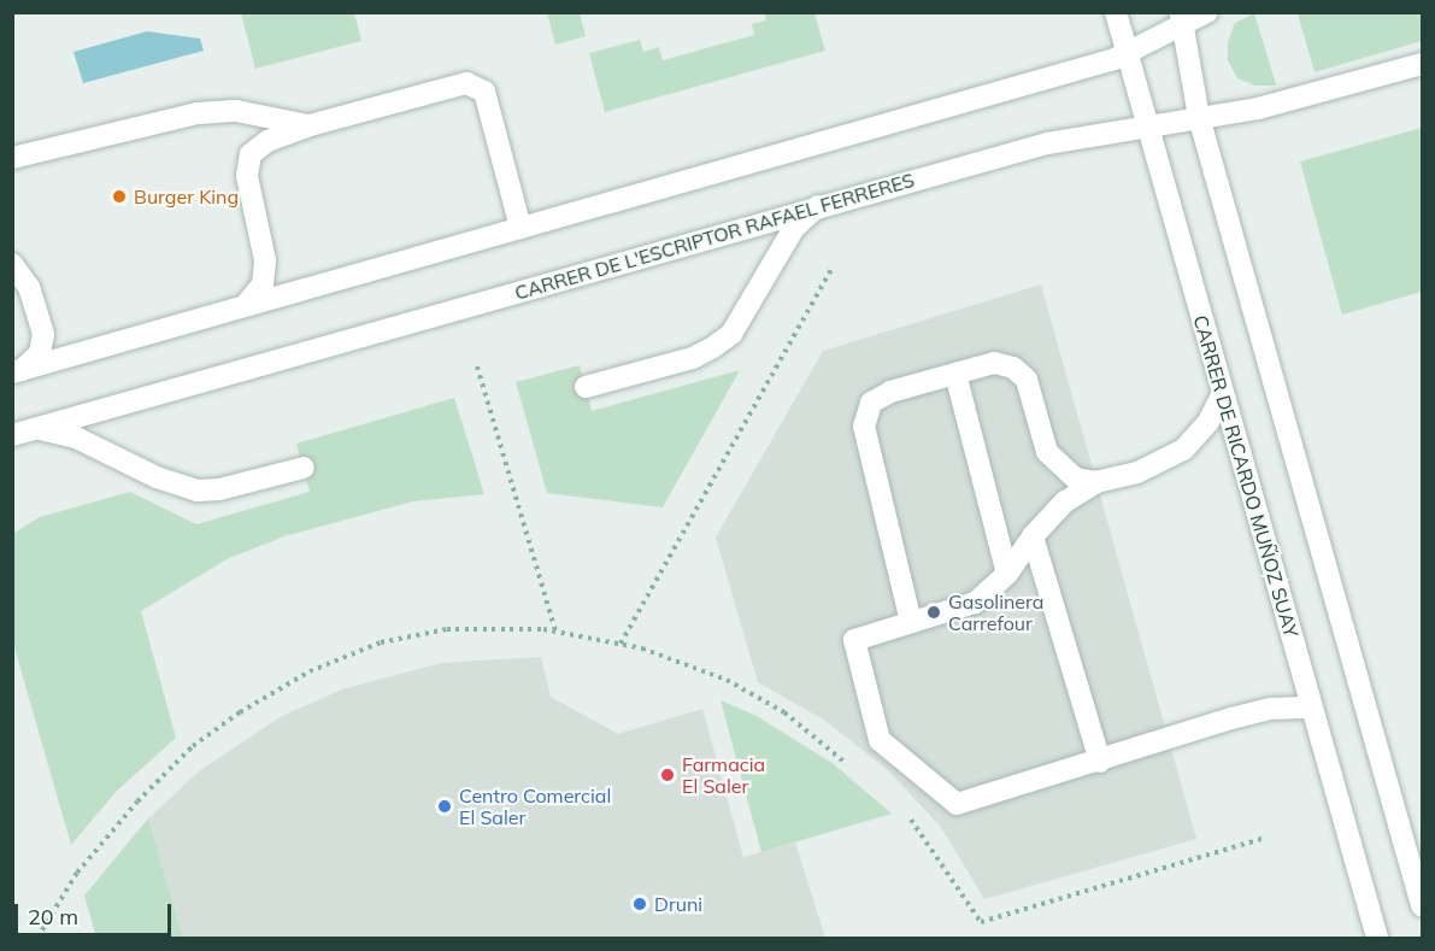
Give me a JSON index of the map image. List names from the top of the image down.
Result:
{
  "streets": {
    "street": ["CARRER DE L'ESCRIPTOR RAFAEL FERRERES", "CARRER DE RICARDO MUÑOZ SUAY"]
  },
  "crossings": [
    ["CARRER DE L'ESCRIPTOR RAFAEL FERRERES", "CARRER DE RICARDO MUÑOZ SUAY"]
  ],
  "places": [
    "Burger King",
    "Gasolinera Carrefour",
    "Farmacia El Saler",
    "Centro Comercial El Saler",
    "Druni"
  ],
  "scale_bar": "20 m"
}
